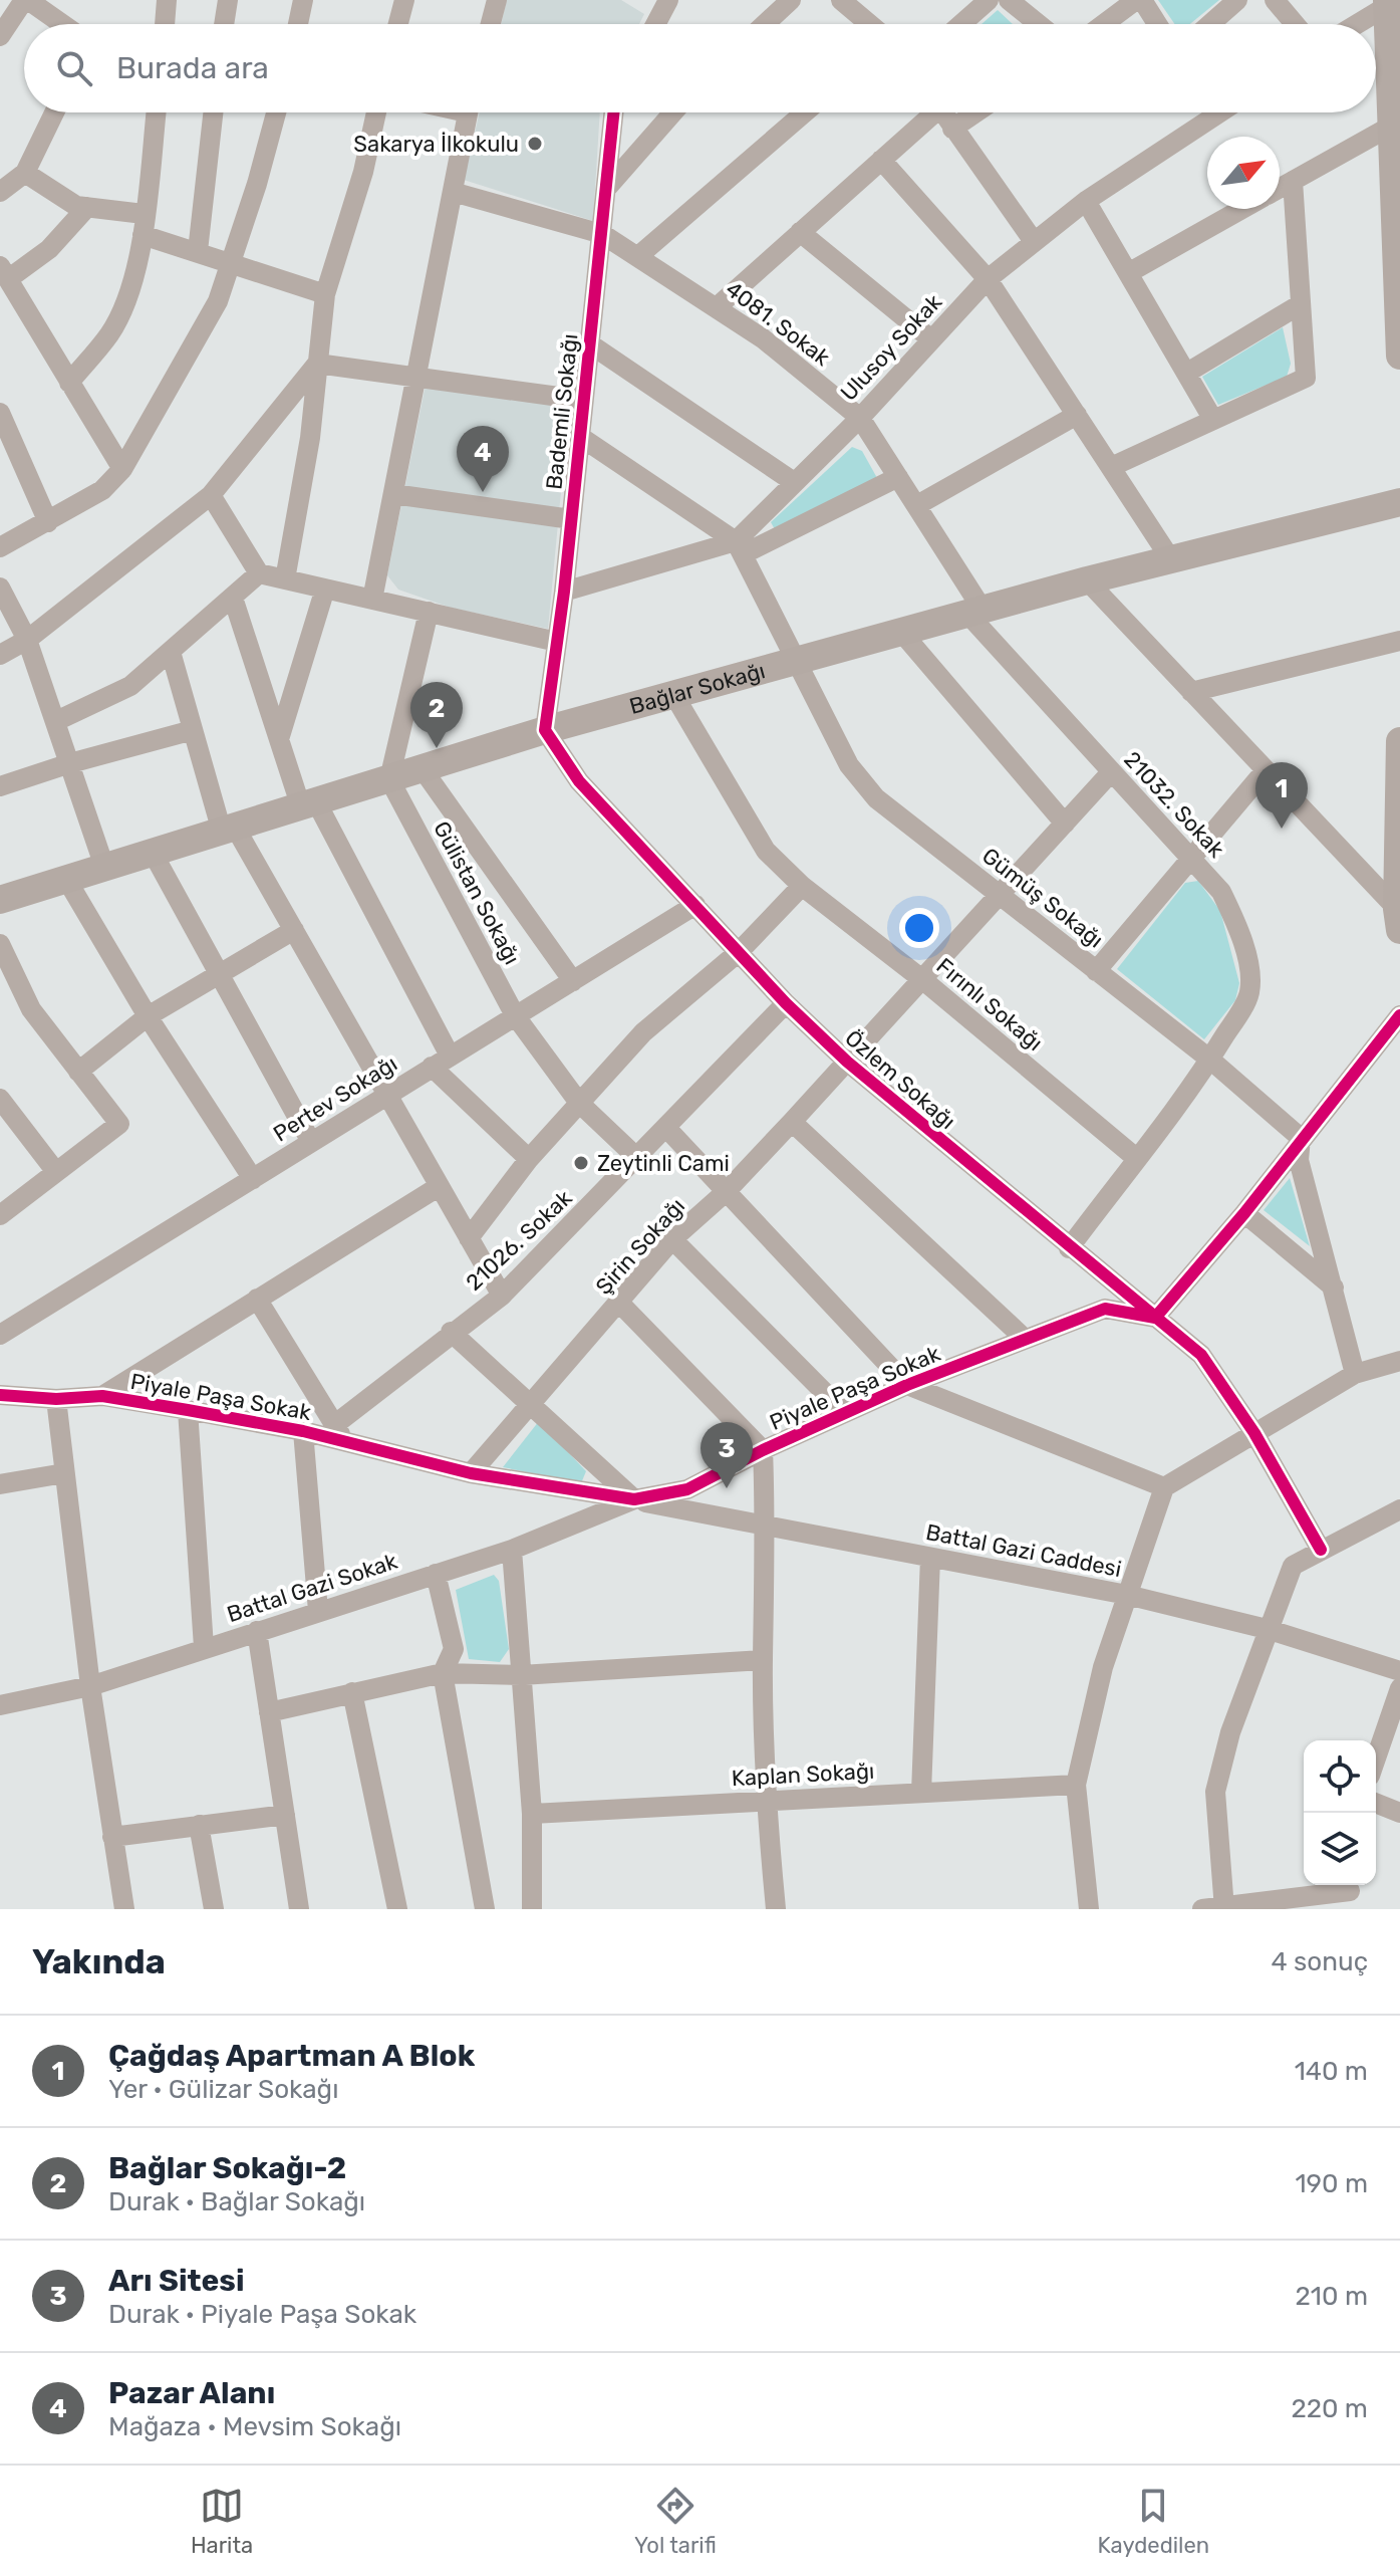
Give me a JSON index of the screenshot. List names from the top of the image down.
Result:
{
  "streets": {
    "main road": ["Bağlar Sokağı"],
    "street": [
      "4081. Sokak",
      "Ulusoy Sokak",
      "Bademli Sokağı",
      "21032. Sokak",
      "Gülistan Sokağı",
      "Gümüş Sokağı",
      "Fırınlı Sokağı",
      "Özlem Sokağı",
      "Pertev Sokağı",
      "21026. Sokak",
      "Şirin Sokağı",
      "Piyale Paşa Sokak",
      "Battal Gazi Caddesi",
      "Battal Gazi Sokak",
      "Kaplan Sokağı"
    ]
  },
  "crossings": [
    ["4081. Sokak", "Ulusoy Sokak"],
    ["4081. Sokak", "Bademli Sokağı"],
    ["4081. Sokak", "Bağlar Sokağı"],
    ["4081. Sokak", "21032. Sokak"],
    ["Ulusoy Sokak", "Bademli Sokağı"],
    ["Ulusoy Sokak", "Gümüş Sokağı"],
    ["Bademli Sokağı", "Bağlar Sokağı"],
    ["Bademli Sokağı", "Özlem Sokağı"],
    ["Bağlar Sokağı", "21032. Sokak"],
    ["Bağlar Sokağı", "Gülistan Sokağı"],
    ["Bağlar Sokağı", "Gümüş Sokağı"],
    ["Bağlar Sokağı", "Fırınlı Sokağı"],
    ["Bağlar Sokağı", "Özlem Sokağı"],
    ["21032. Sokak", "Gümüş Sokağı"],
    ["21032. Sokak", "Fırınlı Sokağı"],
    ["21032. Sokak", "Özlem Sokağı"],
    ["21032. Sokak", "Şirin Sokağı"],
    ["Gülistan Sokağı", "Pertev Sokağı"],
    ["Gülistan Sokağı", "21026. Sokak"],
    ["Gümüş Sokağı", "Şirin Sokağı"],
    ["Fırınlı Sokağı", "Şirin Sokağı"],
    ["Özlem Sokağı", "Pertev Sokağı"],
    ["Özlem Sokağı", "21026. Sokak"],
    ["Özlem Sokağı", "Şirin Sokağı"],
    ["Özlem Sokağı", "Piyale Paşa Sokak"],
    ["21026. Sokak", "Piyale Paşa Sokak"],
    ["Şirin Sokağı", "Piyale Paşa Sokak"],
    ["Piyale Paşa Sokak", "Battal Gazi Caddesi"],
    ["Piyale Paşa Sokak", "Battal Gazi Sokak"],
    ["Battal Gazi Caddesi", "Battal Gazi Sokak"]
  ],
  "places": ["Sakarya İlkokulu", "Zeytinli Cami"],
  "north": "top right",
  "page": {
    "search": "Burada ara",
    "pins": [
      "4",
      "2",
      "1",
      "3"
    ],
    "heading": ["Yakında", "4 sonuç"],
    "list": [
      {
        "mark": "1",
        "name": "Çağdaş Apartman A Blok",
        "note": "Yer · Gülizar Sokağı",
        "value": "140 m"
      },
      {
        "mark": "2",
        "name": "Bağlar Sokağı-2",
        "note": "Durak · Bağlar Sokağı",
        "value": "190 m"
      },
      {
        "mark": "3",
        "name": "Arı Sitesi",
        "note": "Durak · Piyale Paşa Sokak",
        "value": "210 m"
      },
      {
        "mark": "4",
        "name": "Pazar Alanı",
        "note": "Mağaza · Mevsim Sokağı",
        "value": "220 m"
      }
    ],
    "nav": ["Harita", "Yol tarifi", "Kaydedilen"]
  }
}
